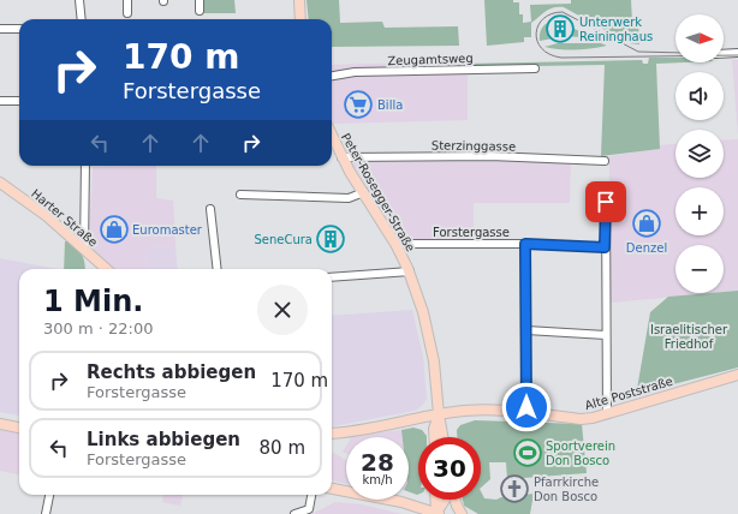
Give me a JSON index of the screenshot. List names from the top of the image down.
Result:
{
  "streets": {
    "main road": ["Peter-Rosegger-Straße", "Harter Straße", "Alte Poststraße"],
    "street": ["Zeugamtsweg", "Sterzinggasse", "Forstergasse"]
  },
  "crossings": [
    ["Sterzinggasse", "Peter-Rosegger-Straße"],
    ["Peter-Rosegger-Straße", "Forstergasse"],
    ["Peter-Rosegger-Straße", "Alte Poststraße"]
  ],
  "parks": ["Israelitischer Friedhof"],
  "places": {
    "building": ["Unterwerk Reininghaus", "SeneCura"],
    "supermarket": ["Billa"],
    "shop": ["Denzel", "Euromaster"],
    "sports": ["Sportverein Don Bosco"],
    "church": ["Pfarrkirche Don Bosco"]
  },
  "north": "right",
  "page": {
    "map_buttons": ["+", "−"],
    "turn": ["170 m", "Forstergasse"],
    "heading": ["1 Min.", "300 m · 22:00"],
    "list": [
      {
        "name": "Rechts abbiegen",
        "note": "Forstergasse",
        "value": "170 m"
      },
      {
        "name": "Links abbiegen",
        "note": "Forstergasse",
        "value": "80 m"
      }
    ],
    "speed": "28 km/h",
    "limit": "30"
  }
}
